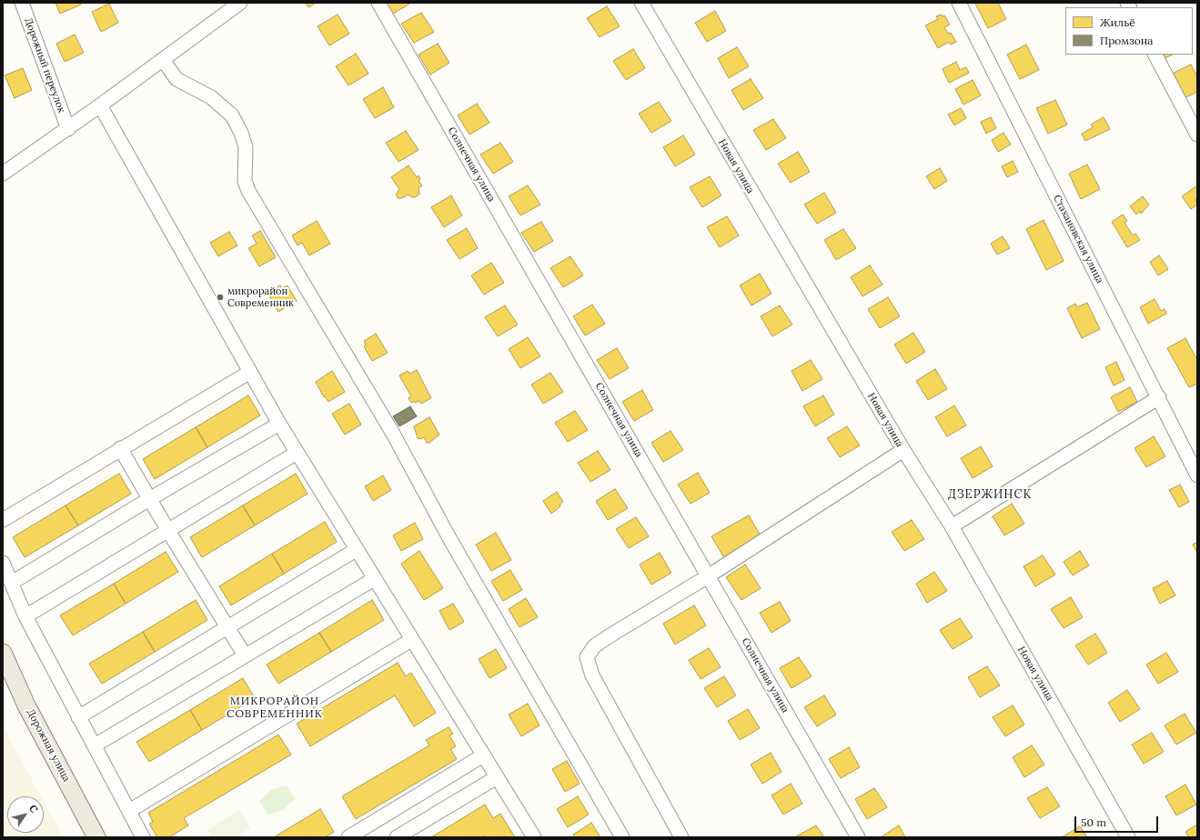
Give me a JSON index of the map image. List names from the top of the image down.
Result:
{
  "streets": {
    "main road": ["Дорожная улица"],
    "street": [
      "Дорожный переулок",
      "Солнечная улица",
      "Новая улица",
      "Стахановская улица"
    ]
  },
  "districts": ["ДЗЕРЖИНСК", "МИКРОРАЙОН СОВРЕМЕННИК"],
  "places": ["микрорайон Современник"],
  "legend": ["Жильё", "Промзона"],
  "scale_bar": "50 m",
  "north": "top right"
}
